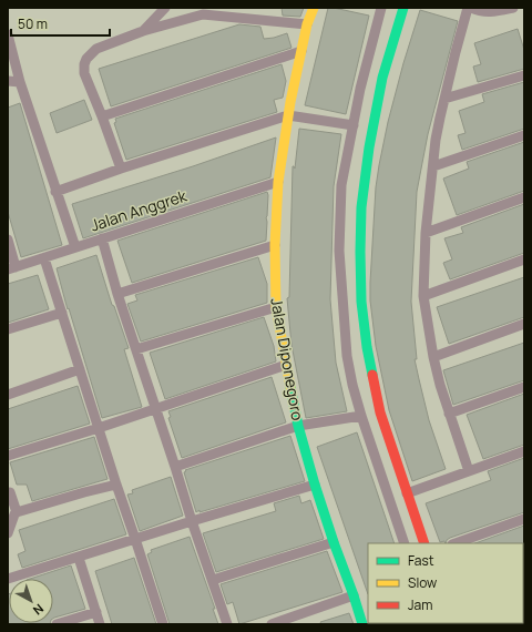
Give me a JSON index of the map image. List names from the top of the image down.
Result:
{
  "streets": {
    "street": ["Jalan Anggrek", "Jalan Diponegoro"]
  },
  "crossings": [
    ["Jalan Anggrek", "Jalan Diponegoro"]
  ],
  "legend": ["Fast", "Slow", "Jam"],
  "scale_bar": "50 m",
  "north": "bottom right"
}
